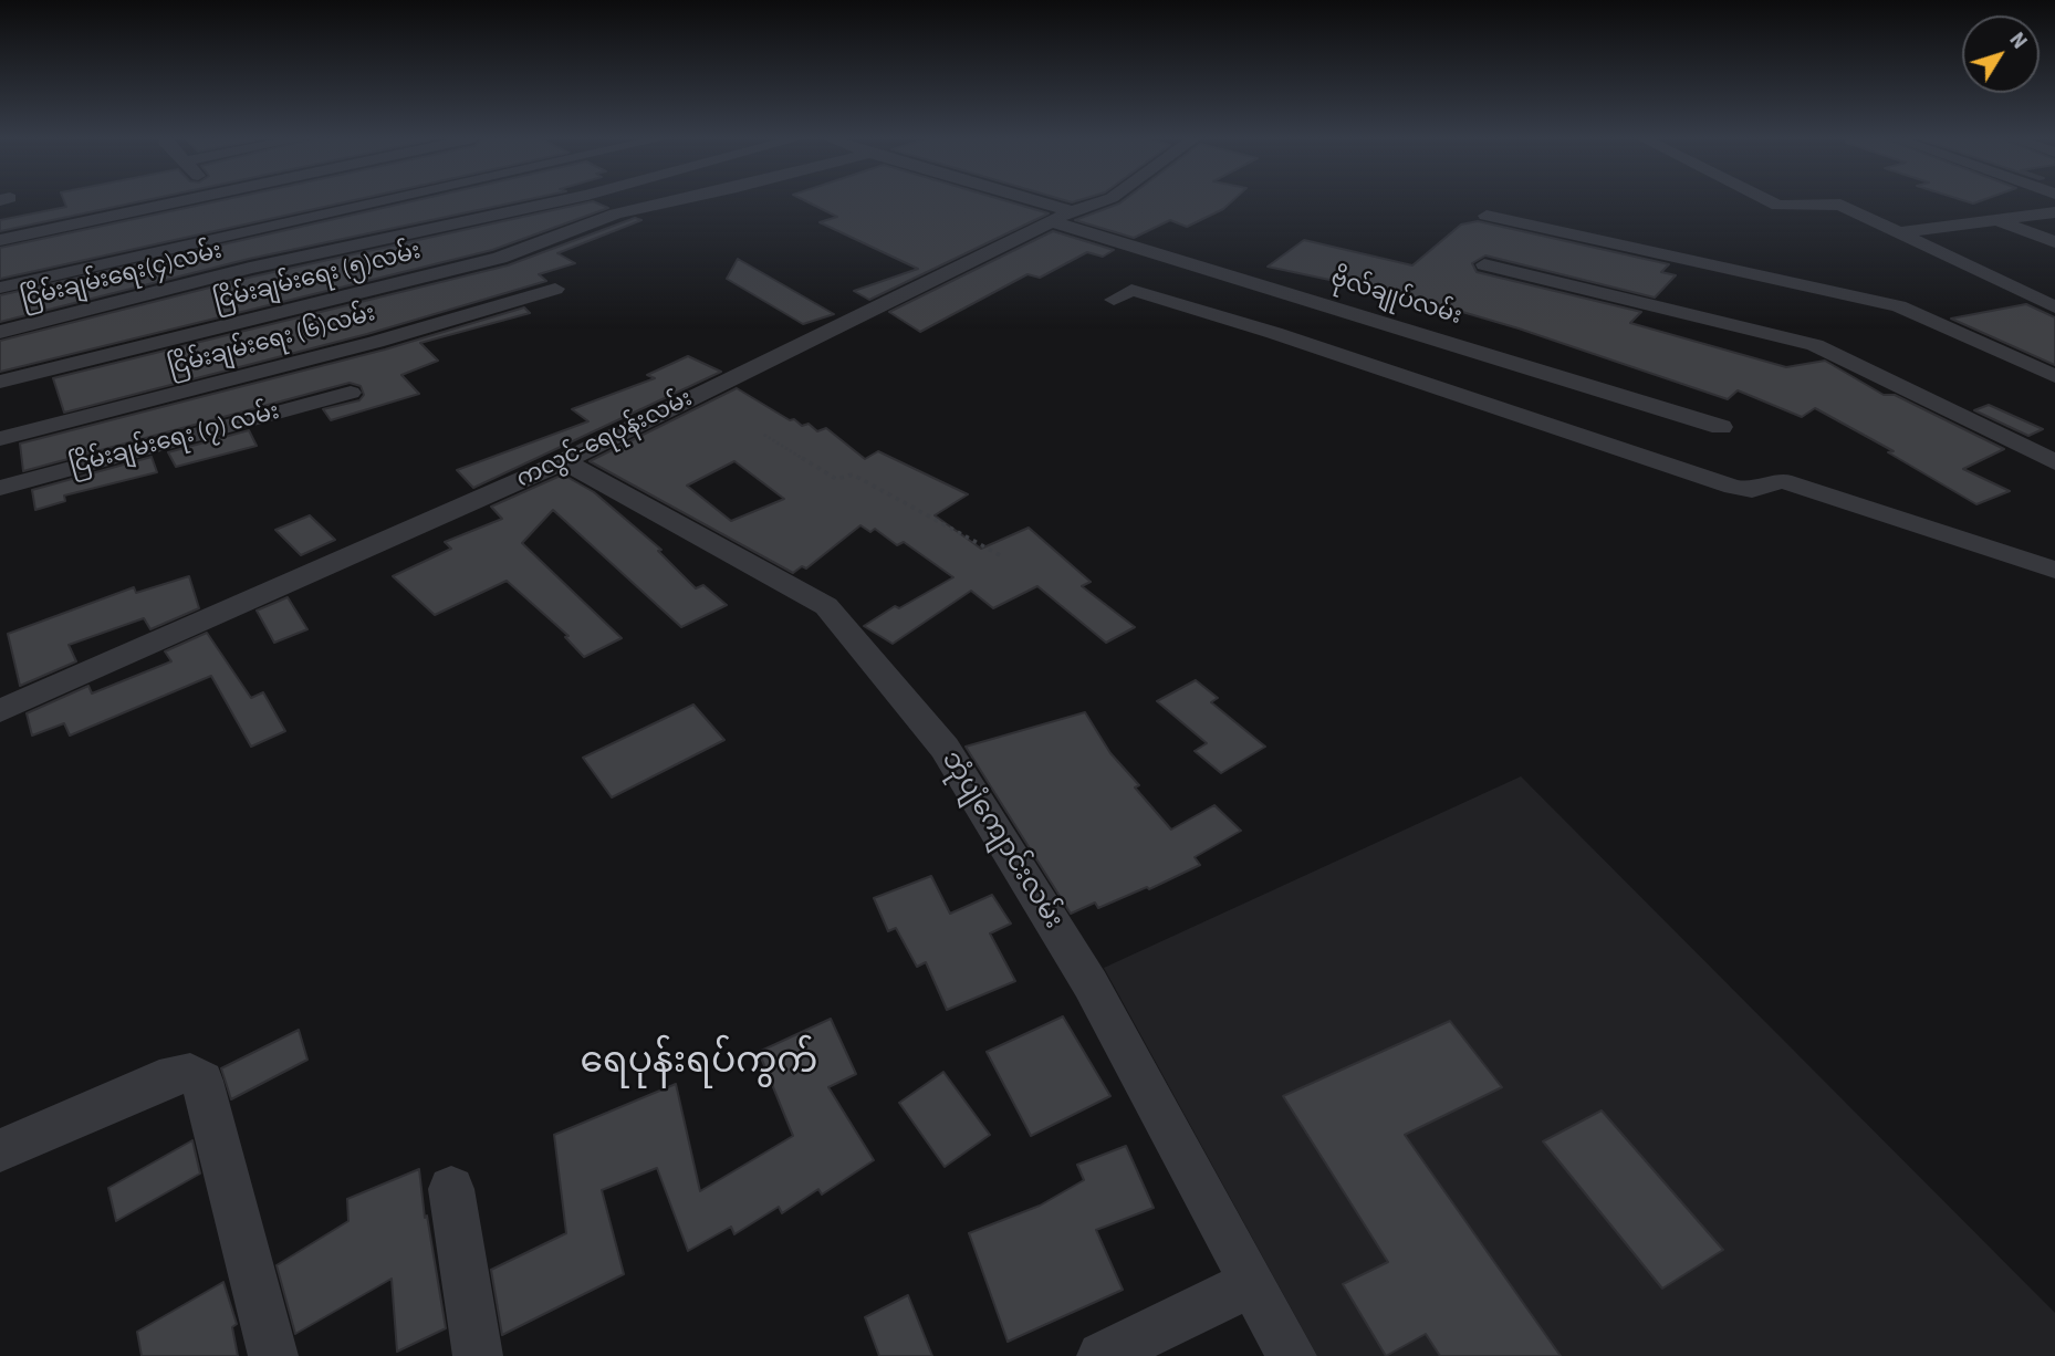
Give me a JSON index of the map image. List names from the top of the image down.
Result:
{
  "streets": {
    "street": [
      "ငြိမ်းချမ်းရေး(၄)လမ်း",
      "ငြိမ်းချမ်းရေး (၅)လမ်း",
      "ဗိုလ်ချုပ်လမ်း",
      "ငြိမ်းချမ်းရေး (၆)လမ်း",
      "ငြိမ်းချမ်းရေး (၇) လမ်း",
      "ကလွင်-ရေပုန်းလမ်း",
      "ဘုံပျံကျောင်းလမ်း"
    ]
  },
  "crossings": [
    ["ဗိုလ်ချုပ်လမ်း", "ကလွင်-ရေပုန်းလမ်း"],
    ["ကလွင်-ရေပုန်းလမ်း", "ဘုံပျံကျောင်းလမ်း"]
  ],
  "districts": ["ရေပုန်းရပ်ကွက်"],
  "north": "top right"
}
